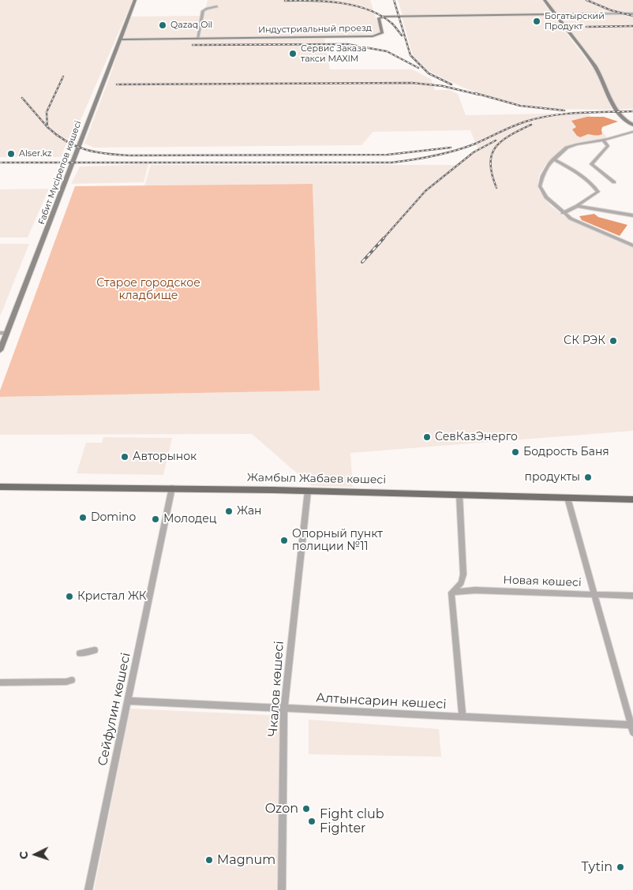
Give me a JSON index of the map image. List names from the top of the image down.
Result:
{
  "streets": {
    "main road": ["Жамбыл Жабаев көшесі"],
    "street": [
      "Индустриальный проезд",
      "Ғабит Мүсірепов көшесі",
      "Новая көшесі",
      "Чкалов көшесі",
      "Алтынсарин көшесі",
      "Сейфулин көшесі"
    ]
  },
  "crossings": [
    ["Индустриальный проезд", "Ғабит Мүсірепов көшесі"],
    ["Жамбыл Жабаев көшесі", "Чкалов көшесі"],
    ["Жамбыл Жабаев көшесі", "Сейфулин көшесі"],
    ["Чкалов көшесі", "Алтынсарин көшесі"],
    ["Алтынсарин көшесі", "Сейфулин көшесі"]
  ],
  "parks": ["Старое городское кладбище"],
  "places": [
    "Богатырский Продукт",
    "Qazaq Oil",
    "Сервис Заказа такси MAXIM",
    "Alser.kz",
    "СК РЭК",
    "СевКазЭнерго",
    "Бодрость Баня",
    "Авторынок",
    "продукты",
    "Жан",
    "Domino",
    "Молодец",
    "Опорный пункт полиции №11",
    "Кристал ЖК",
    "Ozon",
    "Fight club Fighter",
    "Magnum",
    "Tytin"
  ],
  "north": "left"
}
